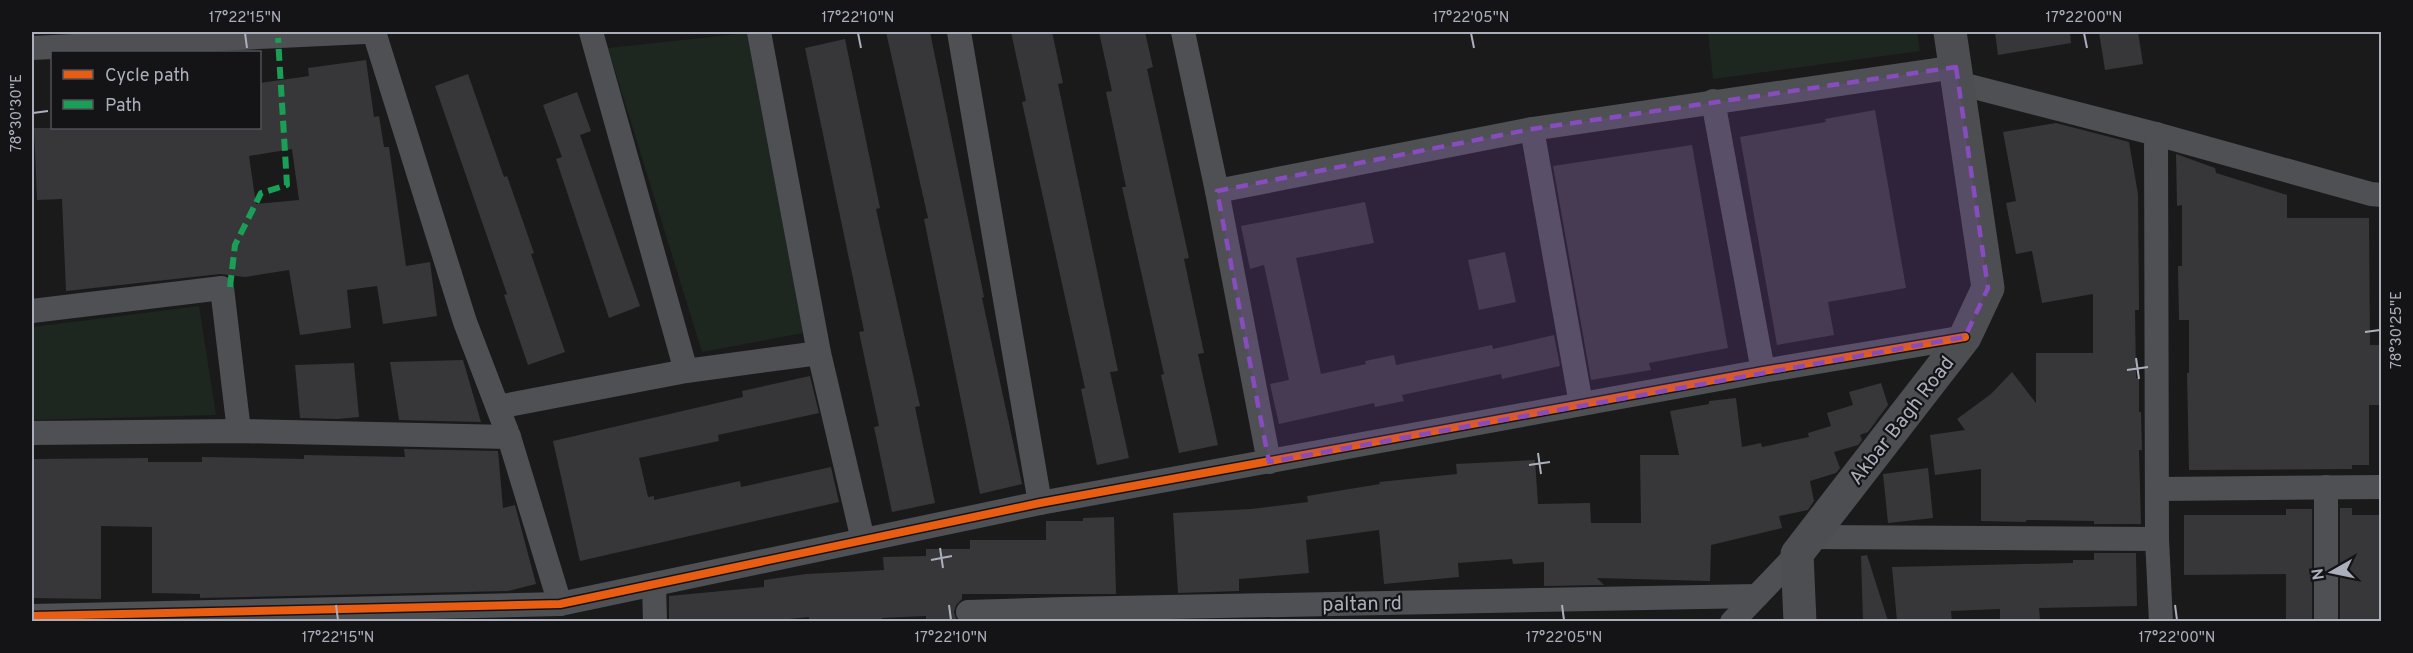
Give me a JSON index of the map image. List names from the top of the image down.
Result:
{
  "streets": {
    "street": ["Akbar Bagh Road", "paltan rd"]
  },
  "legend": ["Cycle path", "Path"],
  "north": "left",
  "coordinates": [
    "17°22'15\"N",
    "17°22'10\"N",
    "17°22'05\"N",
    "17°22'00\"N",
    "78°30'30\"E",
    "78°30'25\"E"
  ]
}
